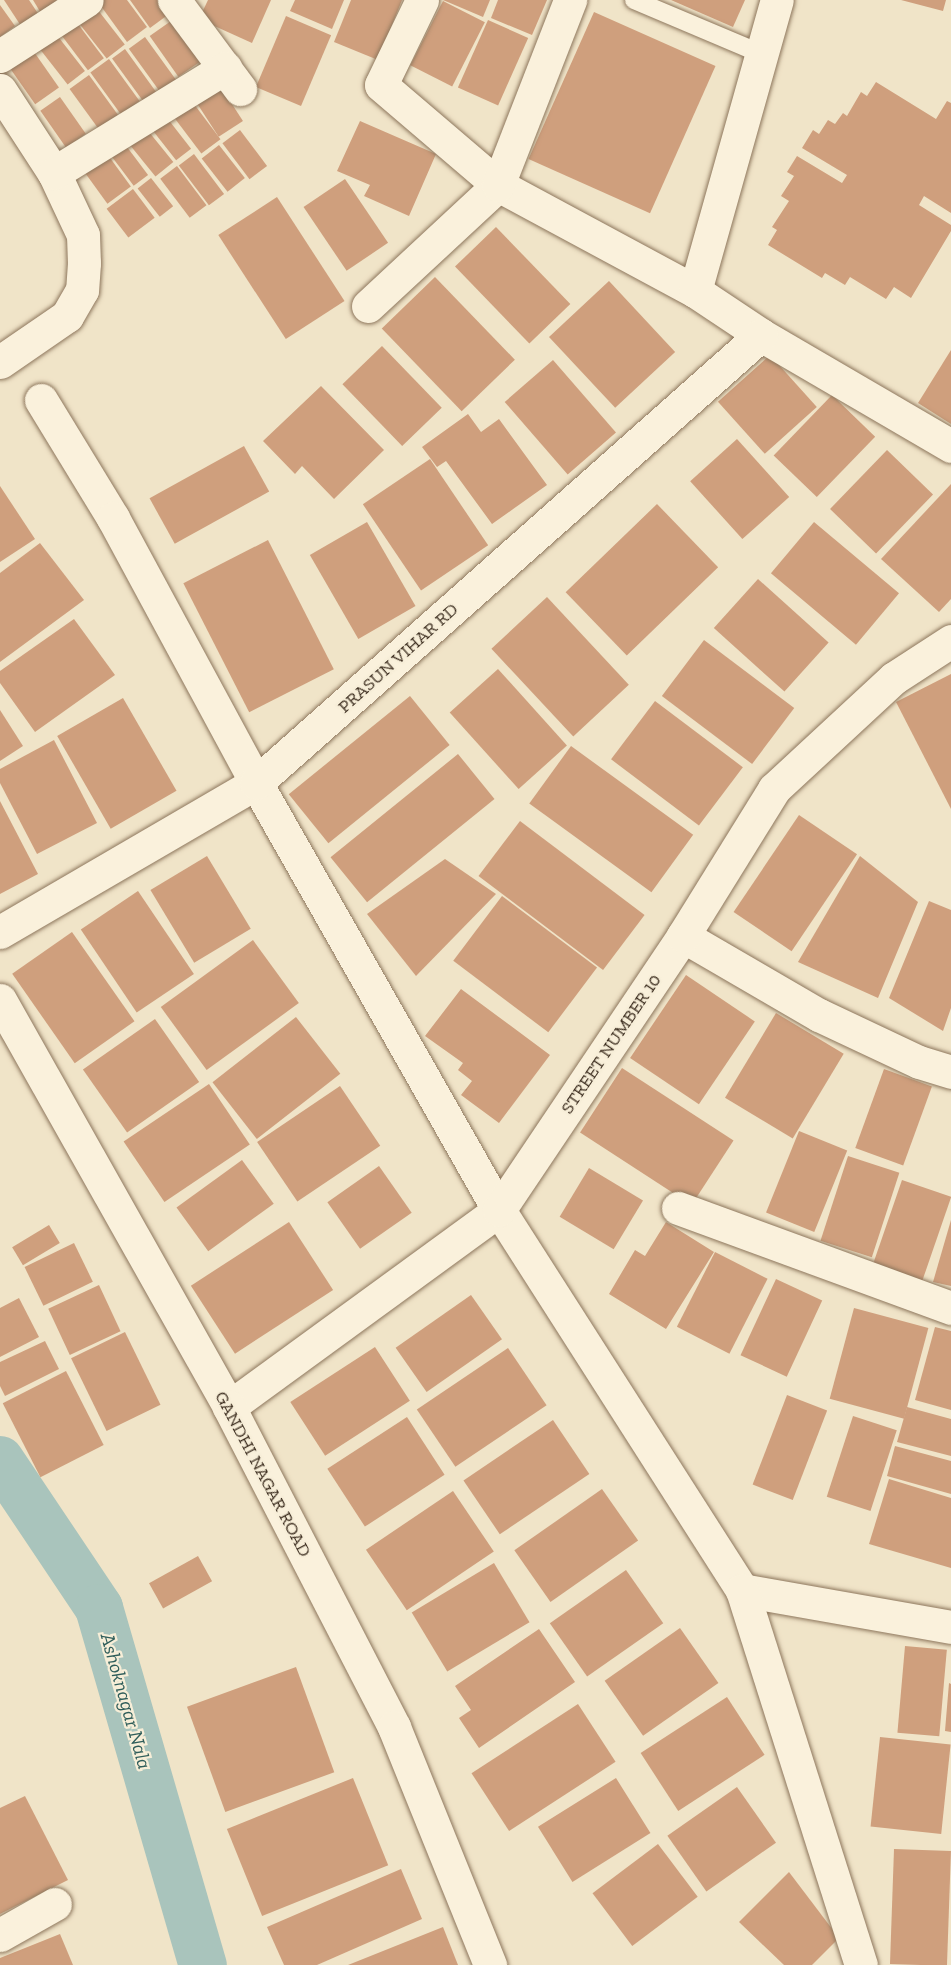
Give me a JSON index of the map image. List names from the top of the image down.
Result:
{
  "streets": {
    "street": ["PRASUN VIHAR RD", "STREET NUMBER 10", "GANDHI NAGAR ROAD"]
  },
  "crossings": [
    ["STREET NUMBER 10", "GANDHI NAGAR ROAD"]
  ],
  "water": ["Ashoknagar Nala"]
}
